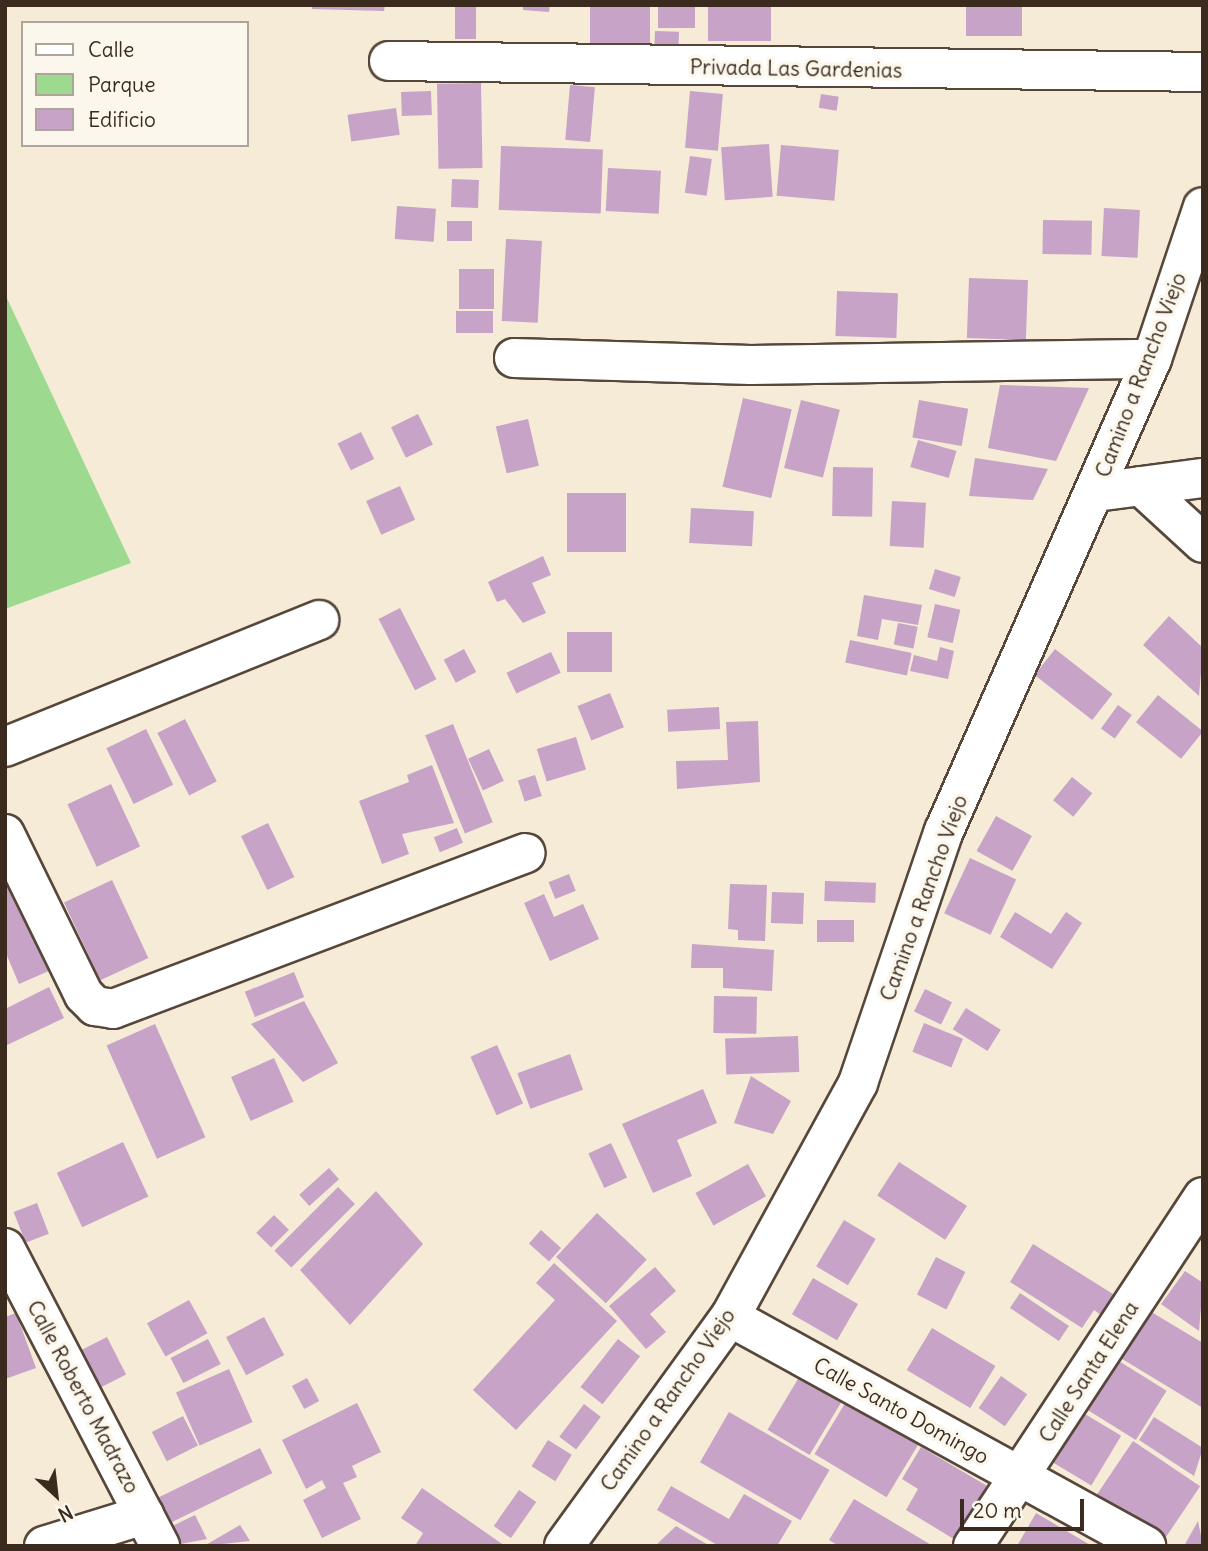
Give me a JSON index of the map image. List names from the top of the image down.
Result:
{
  "streets": {
    "street": [
      "Privada Las Gardenias",
      "Camino a Rancho Viejo",
      "Calle Santa Elena",
      "Calle Roberto Madrazo",
      "Calle Santo Domingo"
    ]
  },
  "crossings": [
    ["Camino a Rancho Viejo", "Calle Santo Domingo"],
    ["Calle Santa Elena", "Calle Santo Domingo"]
  ],
  "legend": ["Calle", "Parque", "Edificio"],
  "scale_bar": "20 m",
  "north": "bottom right"
}
